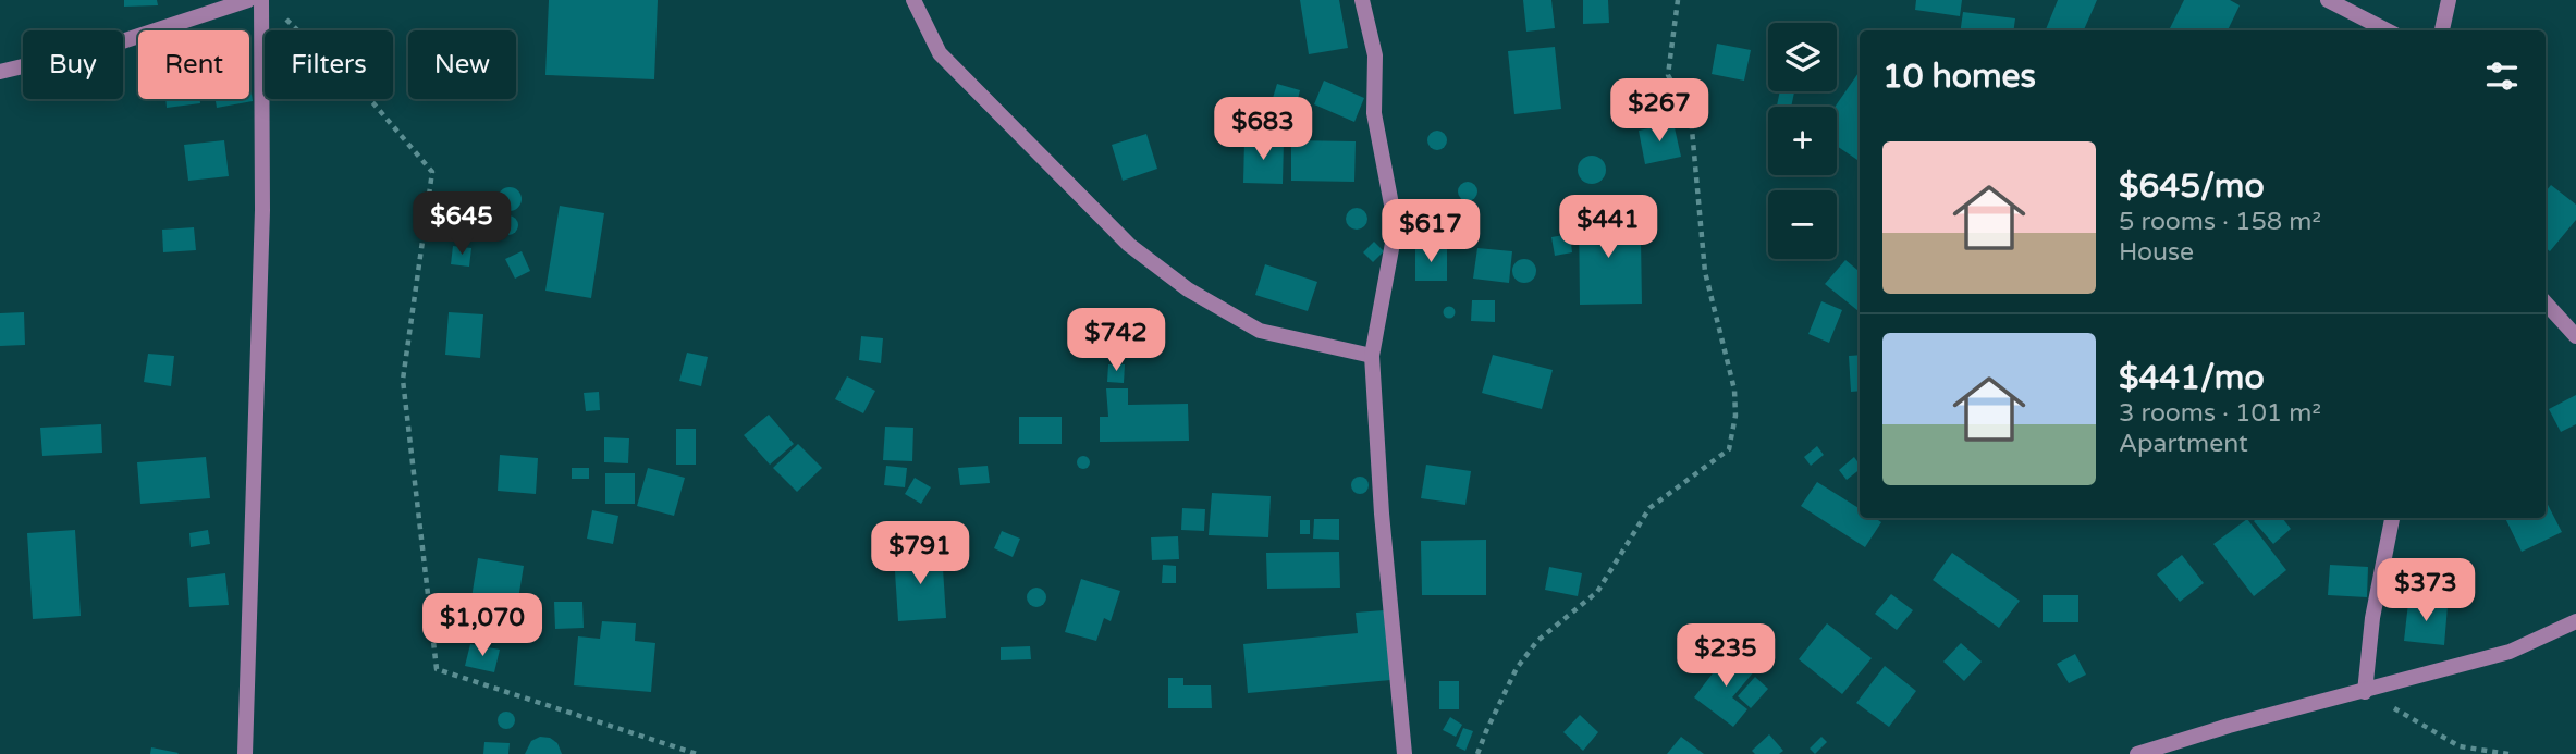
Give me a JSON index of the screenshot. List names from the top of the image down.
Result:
{
  "page": {
    "map_buttons": ["+", "−"],
    "chip": [
      "Buy",
      "Rent",
      "Filters",
      "New"
    ],
    "heading": "10 homes",
    "price": [
      "$267",
      "$683",
      "$645",
      "$441",
      "$617",
      "$742",
      "$791",
      "$373",
      "$1,070",
      "$235"
    ],
    "list": [
      {
        "name": "$645/mo",
        "note": "5 rooms · 158 m² · House"
      },
      {
        "name": "$441/mo",
        "note": "3 rooms · 101 m² · Apartment"
      }
    ]
  }
}
